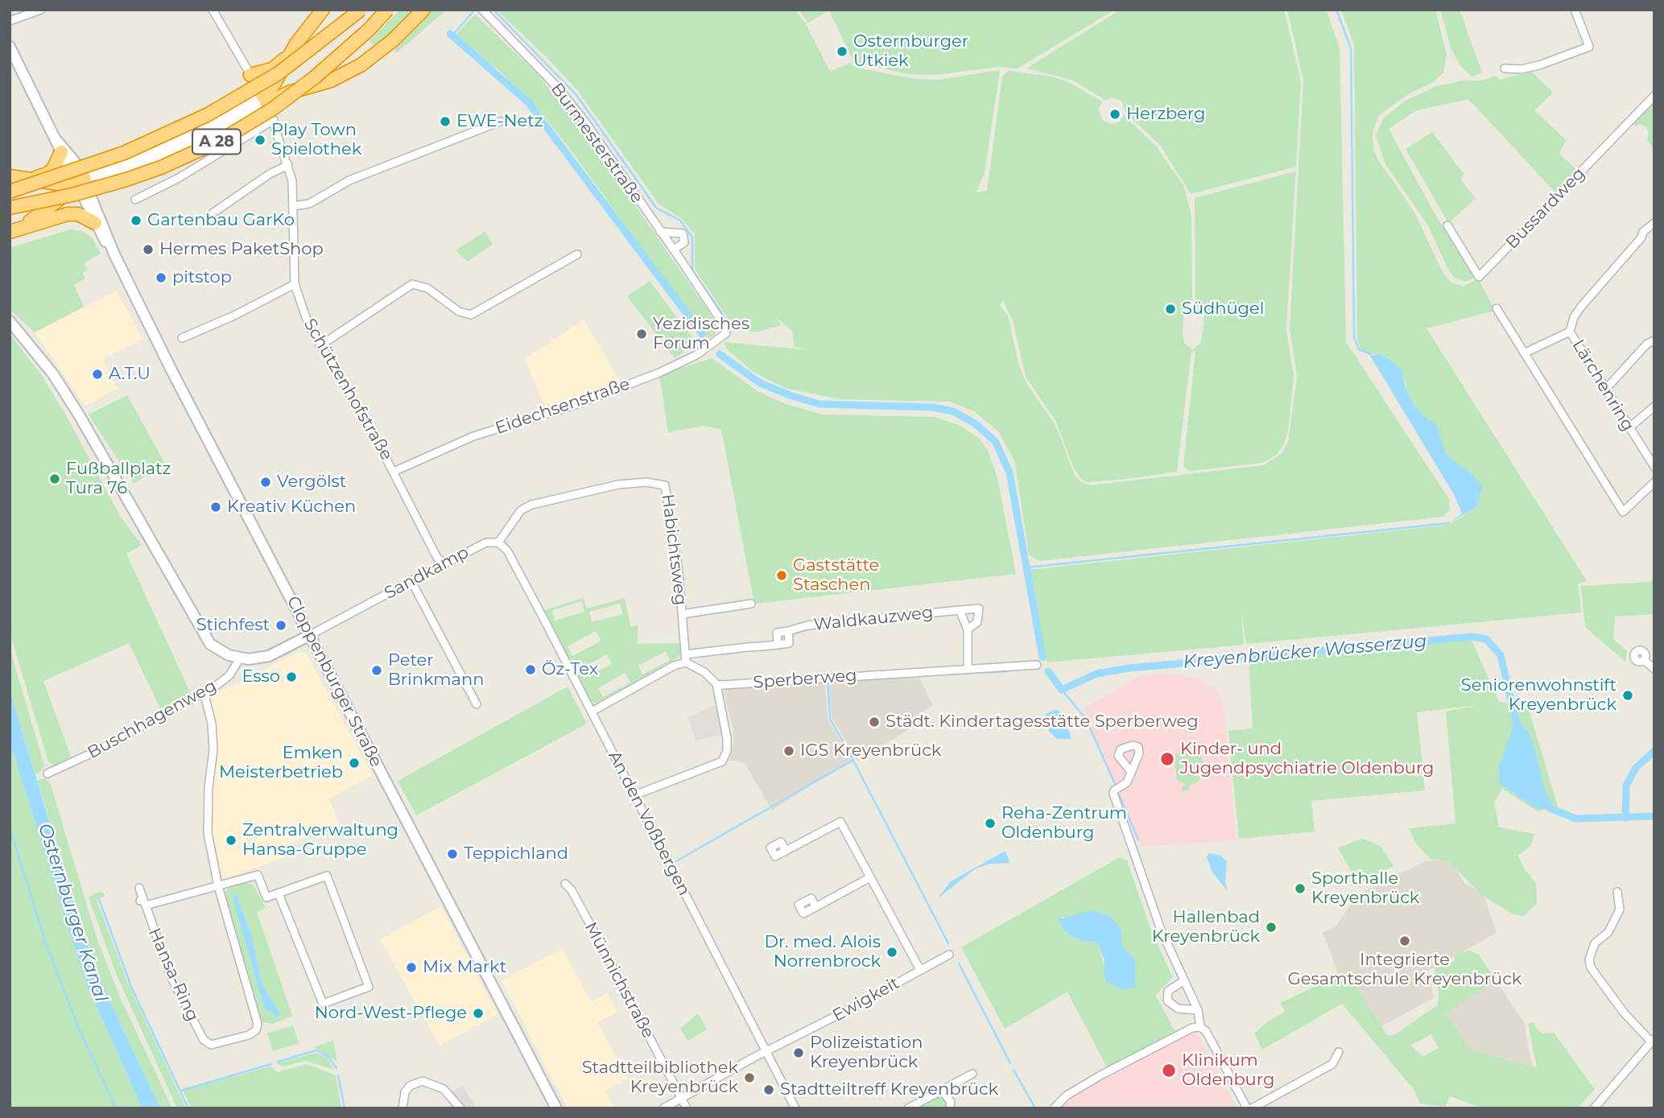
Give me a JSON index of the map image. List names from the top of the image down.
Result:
{
  "streets": {
    "highway": ["A 28"],
    "main road": ["Cloppenburger Straße"],
    "street": [
      "Burmesterstraße",
      "Bussardweg",
      "Lärchenring",
      "Schützenhofstraße",
      "Eidechsenstraße",
      "Habichtsweg",
      "Sandkamp",
      "Waldkauzweg",
      "Sperberweg",
      "Buschhagenweg",
      "An den Voßbergen",
      "Hansa-Ring",
      "Münnichstraße",
      "Ewigkeit"
    ]
  },
  "crossings": [
    ["Burmesterstraße", "Eidechsenstraße"],
    ["Schützenhofstraße", "Eidechsenstraße"],
    ["Schützenhofstraße", "Sandkamp"],
    ["Habichtsweg", "Sandkamp"],
    ["Habichtsweg", "An den Voßbergen"],
    ["Sandkamp", "Cloppenburger Straße"],
    ["Sandkamp", "An den Voßbergen"],
    ["Waldkauzweg", "Sperberweg"],
    ["Buschhagenweg", "Hansa-Ring"],
    ["An den Voßbergen", "Ewigkeit"],
    ["Münnichstraße", "Ewigkeit"]
  ],
  "water": ["Kreyenbrücker Wasserzug", "Osternburger Kanal"],
  "places": [
    "Osternburger Utkiek",
    "Herzberg",
    "EWE-Netz",
    "Play Town Spielothek",
    "Gartenbau GarKo",
    "Hermes PaketShop",
    "pitstop",
    "Südhügel",
    "Yezidisches Forum",
    "A.T.U",
    "Fußballplatz Tura 76",
    "Vergölst",
    "Kreativ Küchen",
    "Gaststätte Staschen",
    "Stichfest",
    "Öz-Tex",
    "Peter Brinkmann",
    "Esso",
    "Seniorenwohnstift Kreyenbrück",
    "Städt. Kindertagesstätte Sperberweg",
    "IGS Kreyenbrück",
    "Kinder- und Jugendpsychiatrie Oldenburg",
    "Emken Meisterbetrieb",
    "Reha-Zentrum Oldenburg",
    "Zentralverwaltung Hansa-Gruppe",
    "Teppichland",
    "Sporthalle Kreyenbrück",
    "Hallenbad Kreyenbrück",
    "Integrierte Gesamtschule Kreyenbrück",
    "Dr. med. Alois Norrenbrock",
    "Mix Markt",
    "Nord-West-Pflege",
    "Polizeistation Kreyenbrück",
    "Klinikum Oldenburg",
    "Stadtteilbibliothek Kreyenbrück",
    "Stadtteiltreff Kreyenbrück"
  ]
}
